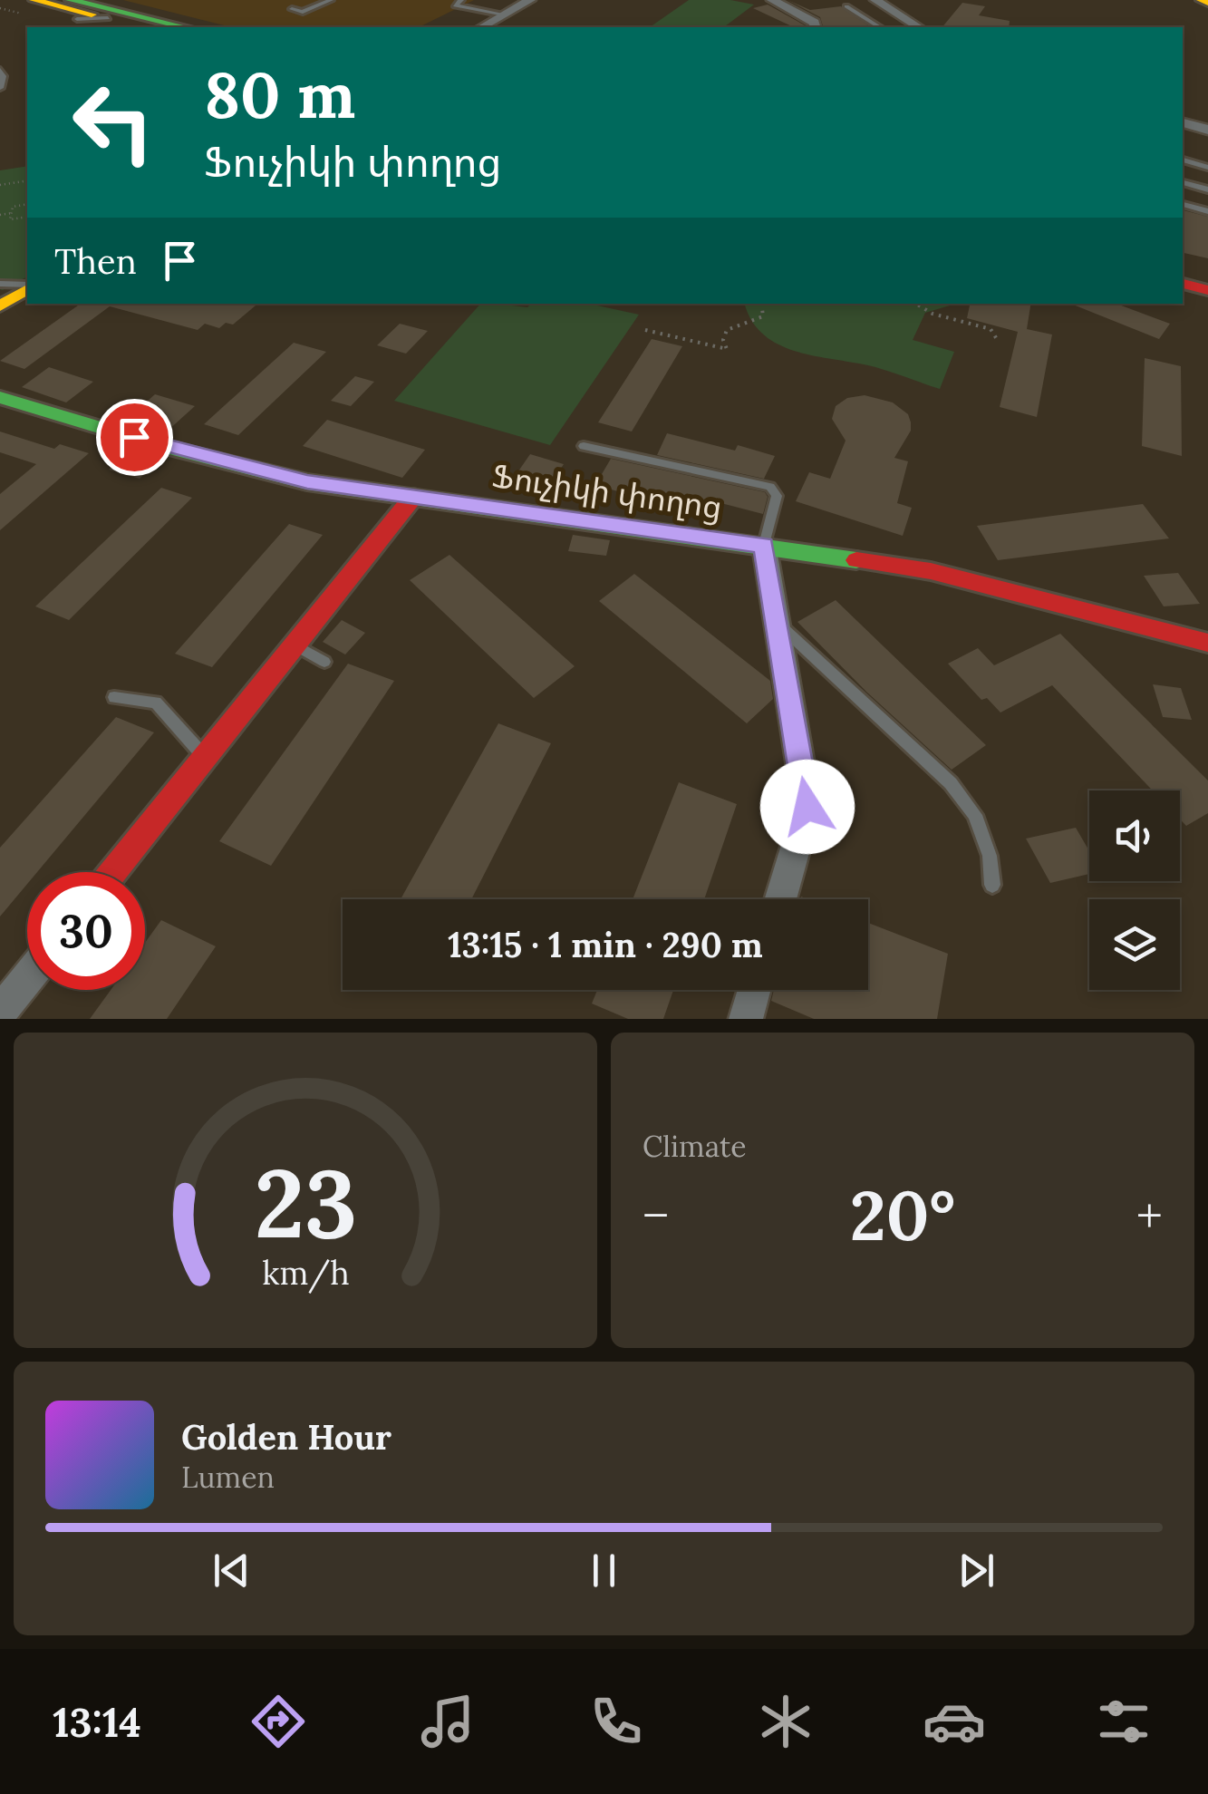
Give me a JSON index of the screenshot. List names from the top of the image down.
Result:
{
  "streets": {
    "street": ["Ֆուչիկի փողոց"]
  },
  "page": {
    "turn": ["80 m", "Ֆուչիկի փողոց"],
    "then": "Then",
    "limit": "30",
    "trip": "13:15 · 1 min · 290 m",
    "tile": "Climate",
    "heat": ["−", "20°", "+"],
    "song": ["Golden Hour", "Lumen"],
    "tabs": "13:14",
    "gauge": ["23", "km/h"]
  }
}
